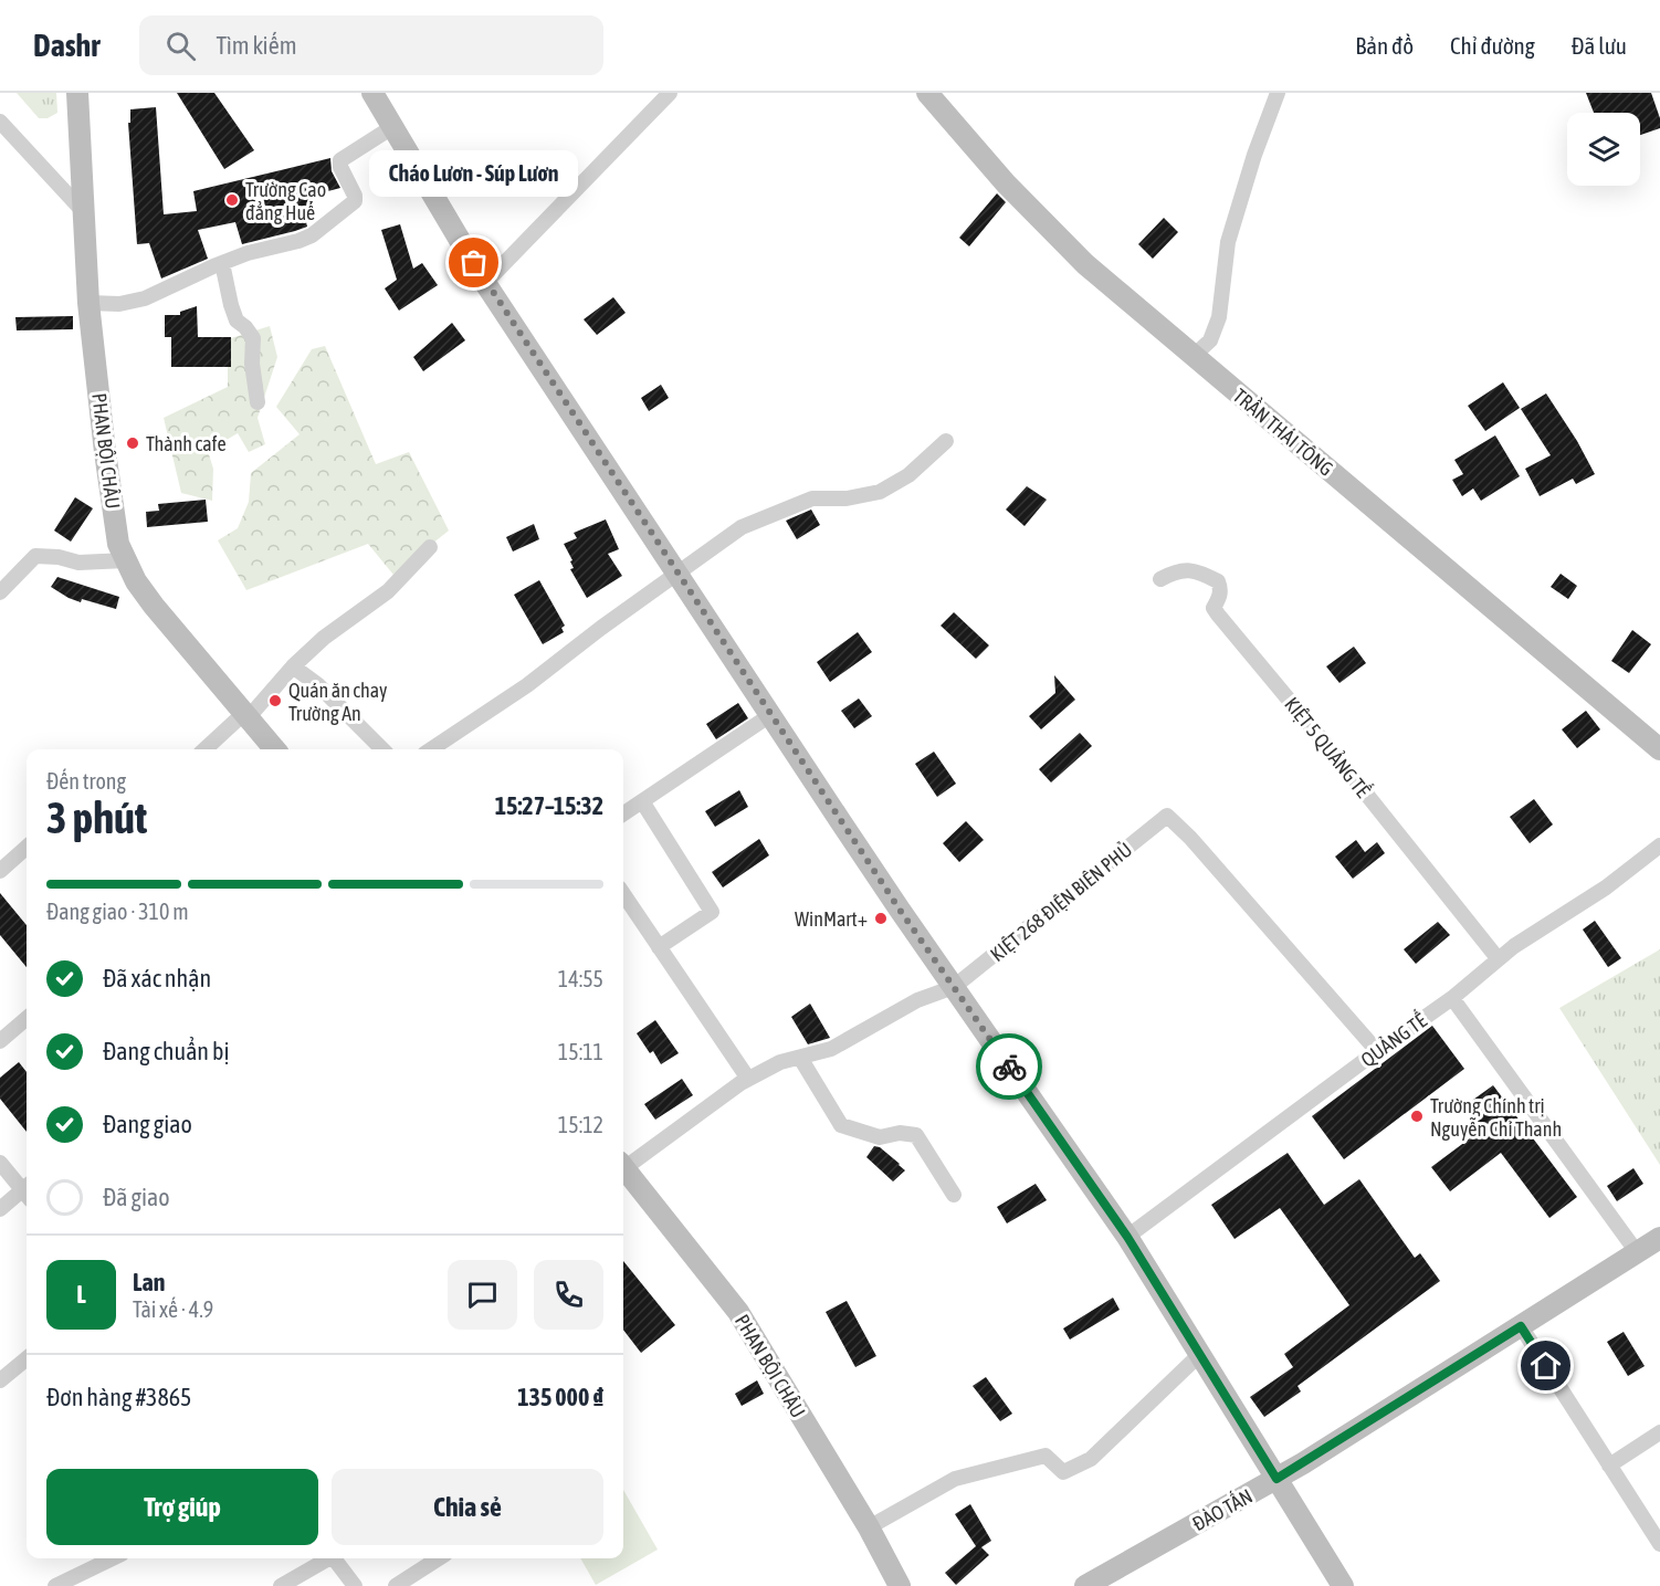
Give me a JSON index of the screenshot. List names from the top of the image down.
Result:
{
  "streets": {
    "street": [
      "TRẦN THÁI TÔNG",
      "PHAN BỘI CHÂU",
      "KIỆT 5 QUẢNG TẾ",
      "KIỆT 268 ĐIỆN BIÊN PHỦ",
      "QUẢNG TẾ",
      "ĐÀO TẤN"
    ]
  },
  "crossings": [
    ["KIỆT 5 QUẢNG TẾ", "QUẢNG TẾ"],
    ["KIỆT 268 ĐIỆN BIÊN PHỦ", "QUẢNG TẾ"]
  ],
  "places": [
    "Trường Cao đẳng Huế",
    "Cháo Lươn - Súp Lươn",
    "Thành cafe",
    "Quán ăn chay Trường An",
    "WinMart+",
    "Trường Chính trị Nguyễn Chí Thanh"
  ],
  "page": {
    "header": "Dashr",
    "search": "Tìm kiếm",
    "nav": ["Bản đồ", "Chỉ đường", "Đã lưu"],
    "bubble": "Cháo Lươn - Súp Lươn",
    "heading": ["3 phút", "Đến trong", "15:27–15:32"],
    "panel": [
      "Lan",
      "Tài xế · 4.9",
      "Đơn hàng #3865",
      "135 000 ₫"
    ],
    "bar": "Đang giao · 310 m",
    "list": [
      ["Đã xác nhận", "14:55"],
      ["Đang chuẩn bị", "15:11"],
      ["Đang giao", "15:12"],
      "Đã giao"
    ],
    "round": "L",
    "buttons": ["Trợ giúp", "Chia sẻ"]
  }
}
